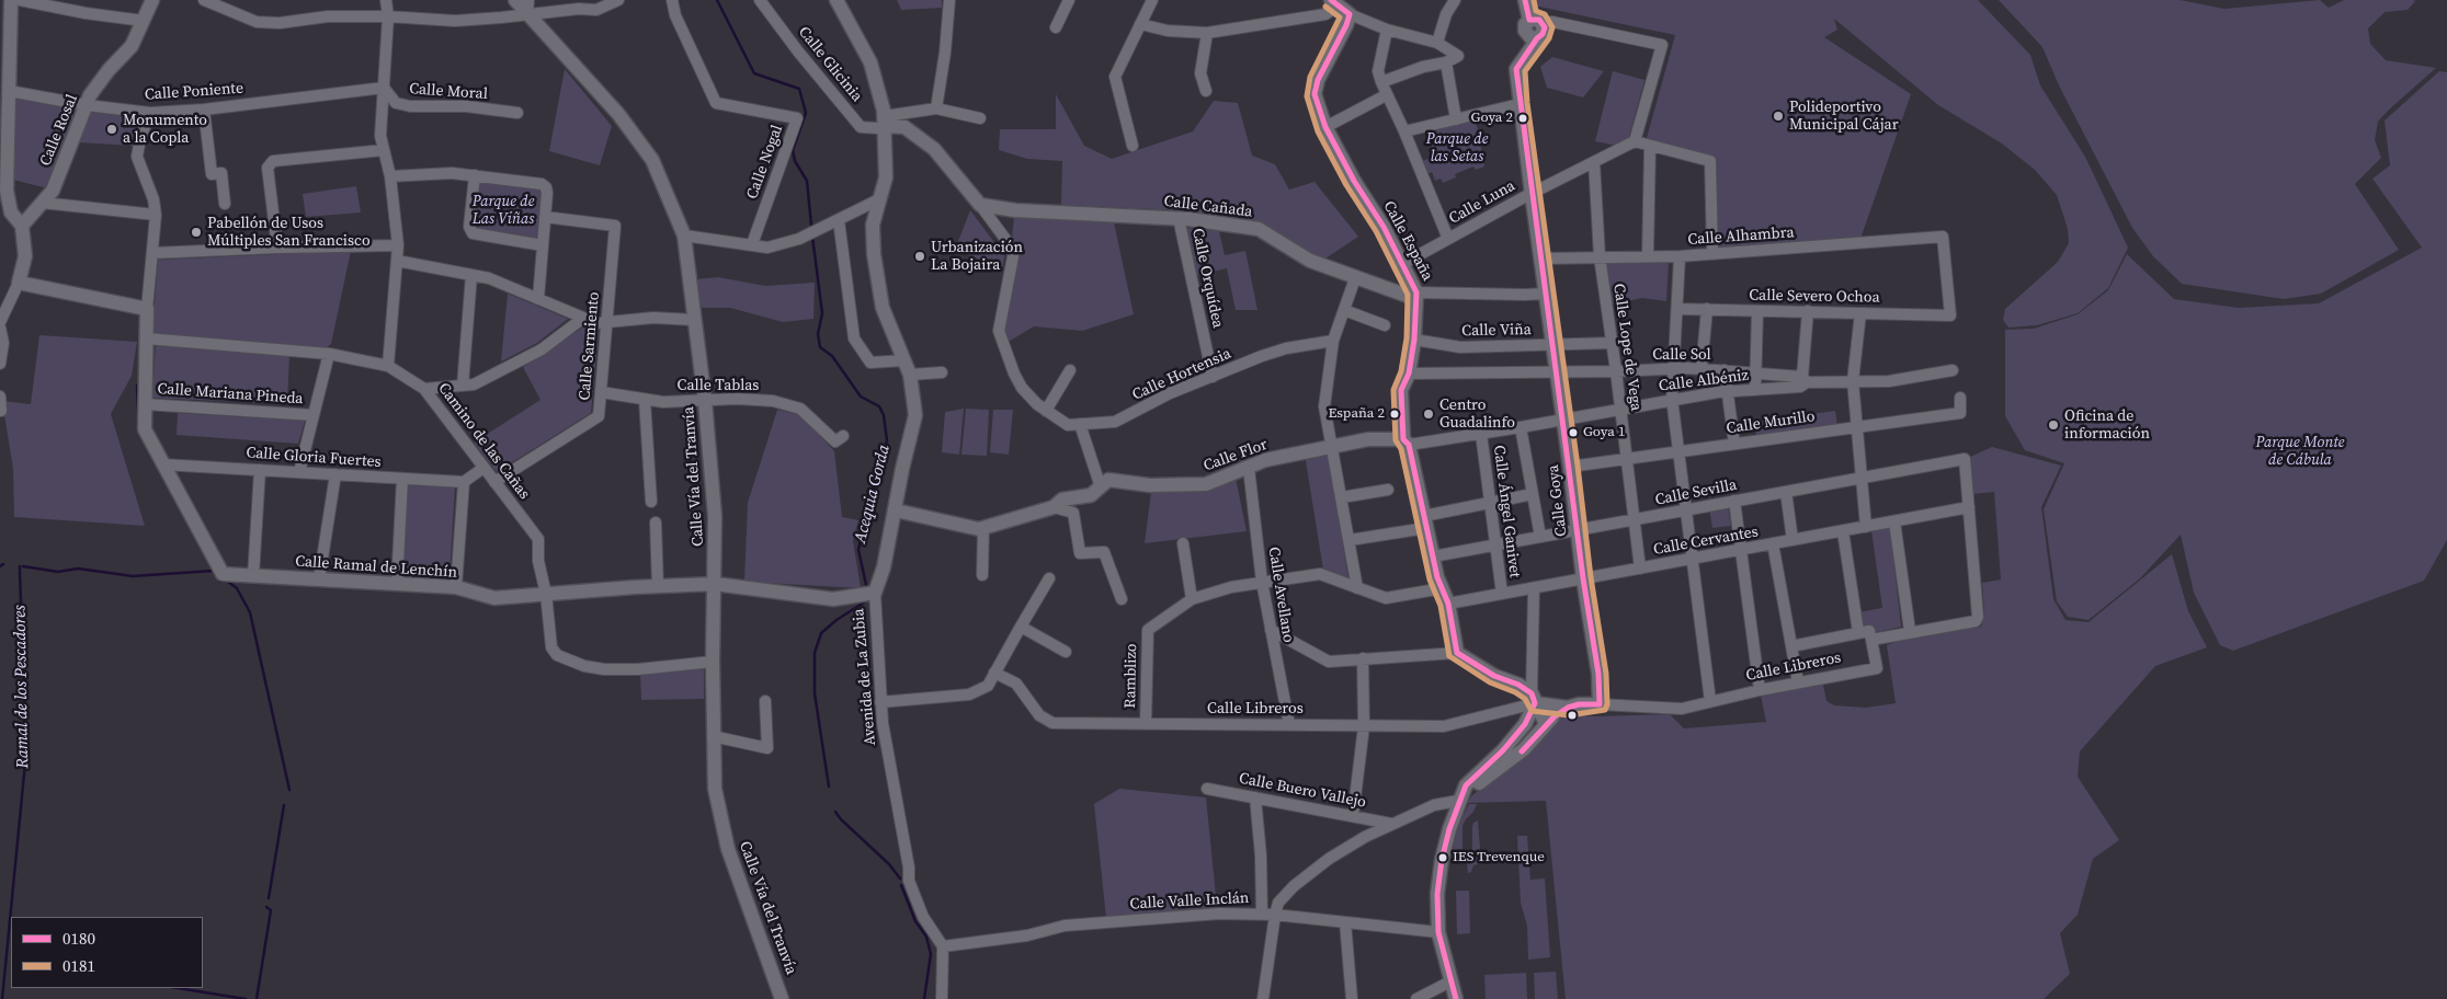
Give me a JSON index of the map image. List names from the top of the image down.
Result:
{
  "streets": {
    "street": [
      "Calle Glicinia",
      "Calle Poniente",
      "Calle Moral",
      "Calle Rosal",
      "Calle Nogal",
      "Calle Luna",
      "Calle Cañada",
      "Calle Alhambra",
      "Calle España",
      "Calle Orquídea",
      "Calle Severo Ochoa",
      "Calle Viña",
      "Calle Sarmiento",
      "Calle Lope de Vega",
      "Calle Sol",
      "Calle Hortensia",
      "Calle Albéniz",
      "Calle Tablas",
      "Calle Mariana Pineda",
      "Calle Murillo",
      "Camino de las Cañas",
      "Calle Flor",
      "Calle Gloria Fuertes",
      "Calle Vía del Tranvía",
      "Calle Sevilla",
      "Calle Goya",
      "Calle Ángel Ganivet",
      "Calle Cervantes",
      "Calle Ramal de Lenchín",
      "Calle Avellano",
      "Calle Libreros",
      "Ramblizo",
      "Avenida de La Zubia",
      "Calle Buero Vallejo",
      "Calle Valle Inclán"
    ]
  },
  "crossings": [
    ["Calle Glicinia", "Avenida de La Zubia"],
    ["Calle Poniente", "Calle Moral"],
    ["Calle Poniente", "Calle Rosal"],
    ["Calle Luna", "Calle España"],
    ["Calle Luna", "Calle Lope de Vega"],
    ["Calle Luna", "Calle Goya"],
    ["Calle Cañada", "Calle España"],
    ["Calle Cañada", "Calle Orquídea"],
    ["Calle Cañada", "Calle Hortensia"],
    ["Calle Alhambra", "Calle Severo Ochoa"],
    ["Calle Alhambra", "Calle Lope de Vega"],
    ["Calle Alhambra", "Calle Goya"],
    ["Calle España", "Calle Viña"],
    ["Calle España", "Calle Sol"],
    ["Calle España", "Calle Albéniz"],
    ["Calle España", "Calle Flor"],
    ["Calle España", "Calle Sevilla"],
    ["Calle España", "Calle Cervantes"],
    ["Calle Orquídea", "Calle Hortensia"],
    ["Calle Viña", "Calle Lope de Vega"],
    ["Calle Viña", "Calle Goya"],
    ["Calle Sarmiento", "Calle Tablas"],
    ["Calle Sarmiento", "Camino de las Cañas"],
    ["Calle Lope de Vega", "Calle Sol"],
    ["Calle Lope de Vega", "Calle Albéniz"],
    ["Calle Lope de Vega", "Calle Murillo"],
    ["Calle Lope de Vega", "Calle Sevilla"],
    ["Calle Lope de Vega", "Calle Cervantes"],
    ["Calle Sol", "Calle Albéniz"],
    ["Calle Sol", "Calle Goya"],
    ["Calle Albéniz", "Calle Flor"],
    ["Calle Albéniz", "Calle Goya"],
    ["Calle Albéniz", "Calle Ángel Ganivet"],
    ["Calle Tablas", "Calle Vía del Tranvía"],
    ["Calle Murillo", "Calle Goya"],
    ["Camino de las Cañas", "Calle Vía del Tranvía"],
    ["Camino de las Cañas", "Calle Ramal de Lenchín"],
    ["Calle Flor", "Calle Avellano"],
    ["Calle Flor", "Avenida de La Zubia"],
    ["Calle Gloria Fuertes", "Calle Ramal de Lenchín"],
    ["Calle Vía del Tranvía", "Calle Ramal de Lenchín"],
    ["Calle Sevilla", "Calle Goya"],
    ["Calle Sevilla", "Calle Ángel Ganivet"],
    ["Calle Sevilla", "Calle Cervantes"],
    ["Calle Goya", "Calle Cervantes"],
    ["Calle Goya", "Calle Libreros"],
    ["Calle Ángel Ganivet", "Calle Cervantes"],
    ["Calle Ramal de Lenchín", "Avenida de La Zubia"],
    ["Calle Avellano", "Calle Libreros"],
    ["Calle Libreros", "Ramblizo"],
    ["Avenida de La Zubia", "Calle Valle Inclán"]
  ],
  "water": ["Acequia Gorda", "Ramal de los Pescadores"],
  "parks": ["Parque de las Setas", "Parque de Las Viñas", "Parque Monte de Cábula"],
  "places": [
    "Polideportivo Municipal Cájar",
    "Goya 2",
    "Monumento a la Copla",
    "Pabellón de Usos Múltiples San Francisco",
    "Urbanización La Bojaira",
    "España 2",
    "Centro Guadalinfo",
    "Oficina de información",
    "Goya 1",
    "IES Trevenque"
  ],
  "lines": ["transit line 0180", "transit line 0181"],
  "legend": ["0180", "0181"]
}
